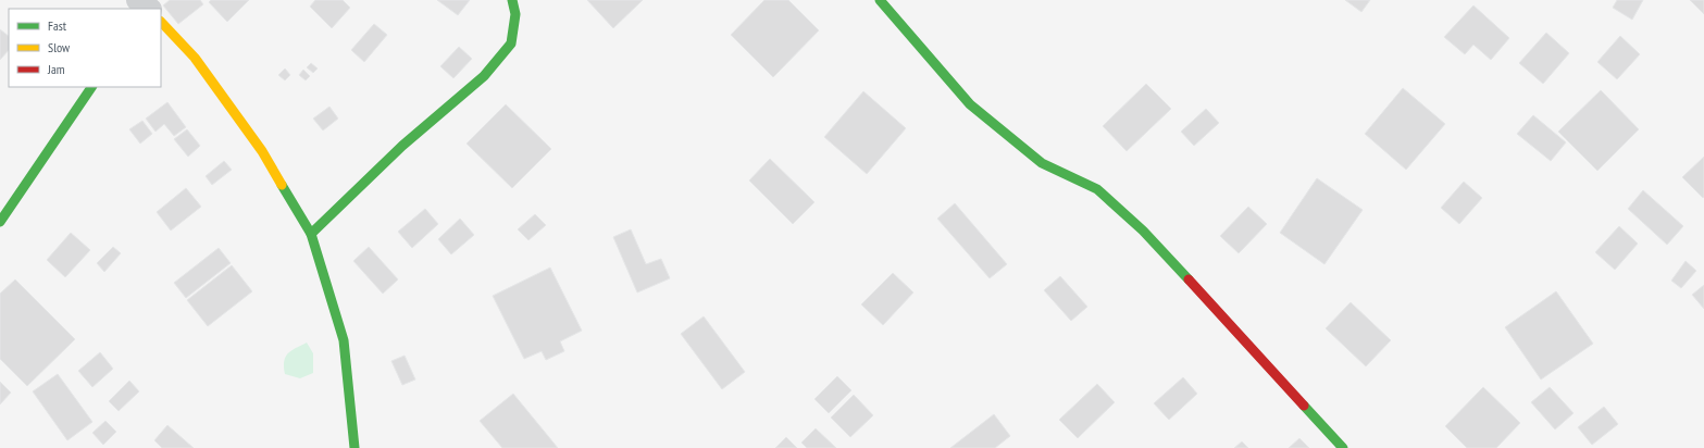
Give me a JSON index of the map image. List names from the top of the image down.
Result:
{
  "legend": ["Fast", "Slow", "Jam"]
}
